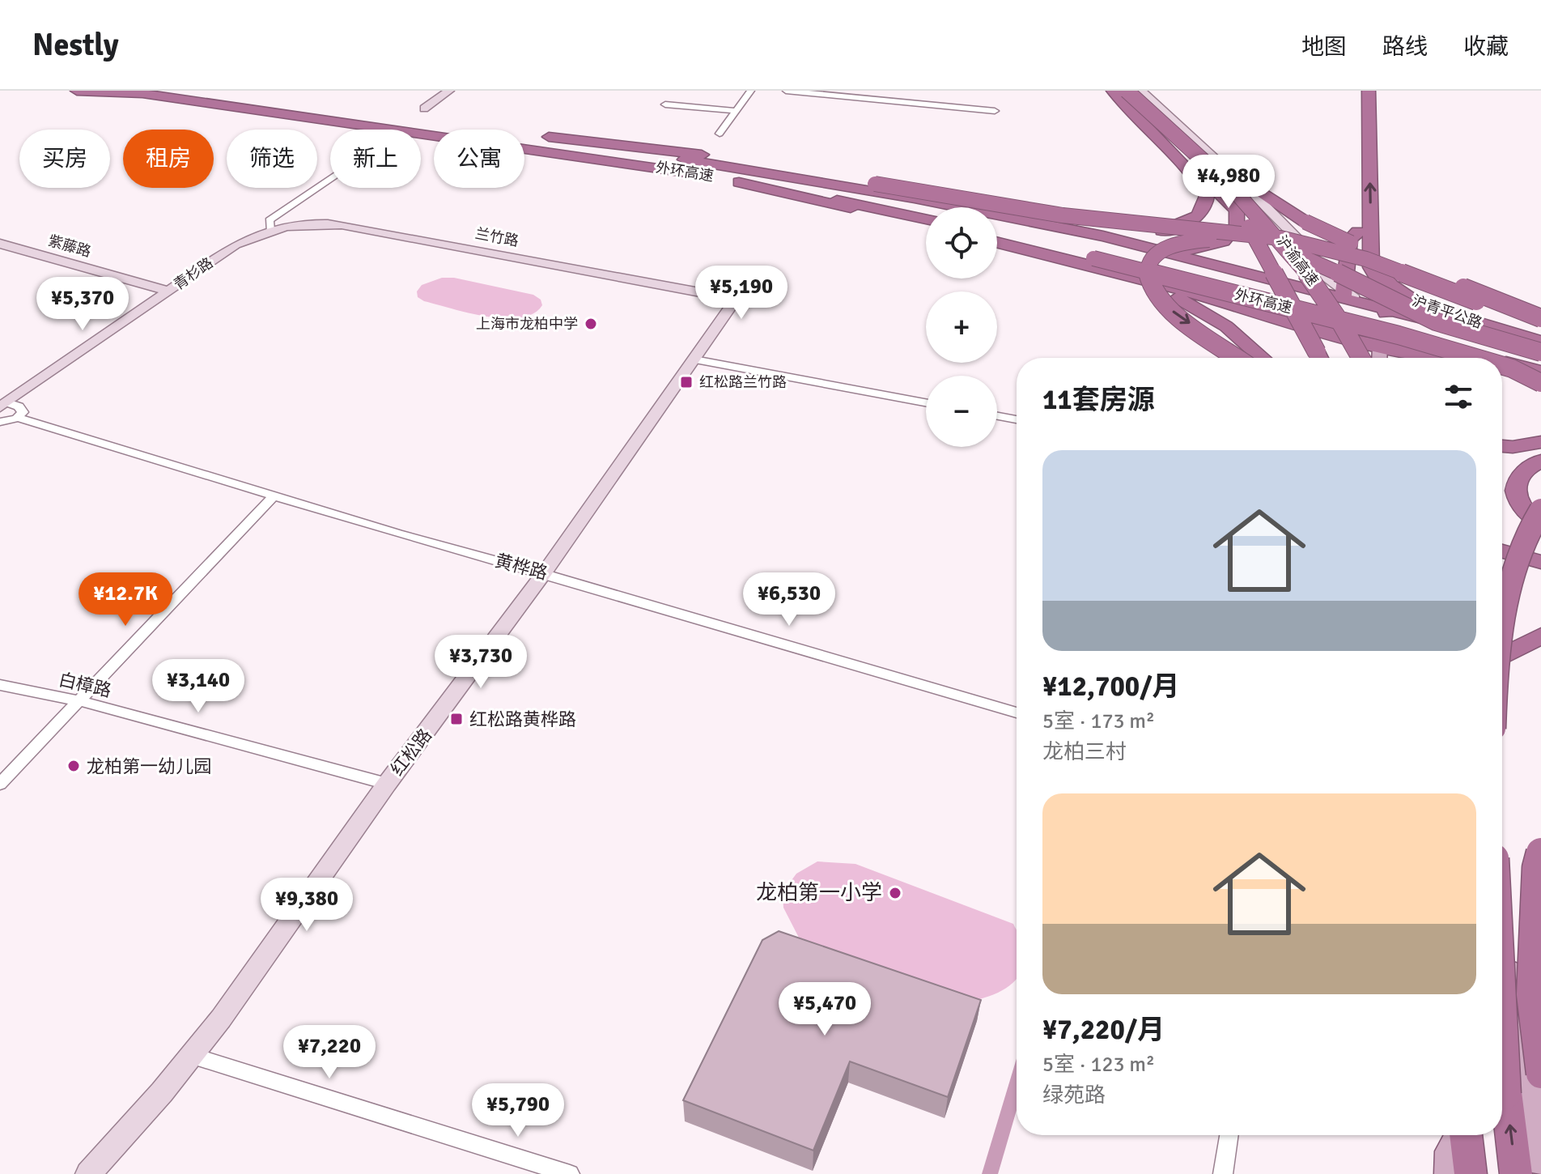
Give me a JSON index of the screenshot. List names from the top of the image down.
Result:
{
  "streets": {
    "highway": ["外环高速", "沪渝高速", "沪青平公路"],
    "street": [
      "兰竹路",
      "紫藤路",
      "青杉路",
      "黄桦路",
      "白樟路",
      "红松路"
    ]
  },
  "crossings": [
    ["兰竹路", "青杉路"],
    ["兰竹路", "红松路"],
    ["紫藤路", "青杉路"],
    ["黄桦路", "红松路"],
    ["白樟路", "红松路"]
  ],
  "places": {
    "other": ["上海市龙柏中学", "龙柏第一幼儿园", "龙柏第一小学"],
    "transit": ["红松路兰竹路", "红松路黄桦路"]
  },
  "page": {
    "header": "Nestly",
    "nav": ["地图", "路线", "收藏"],
    "chip": [
      "买房",
      "租房",
      "筛选",
      "新上",
      "公寓"
    ],
    "price": [
      "¥4,980",
      "¥5,190",
      "¥5,370",
      "¥12.7K",
      "¥6,530",
      "¥3,730",
      "¥3,140",
      "¥9,380",
      "¥5,470",
      "¥7,220",
      "¥5,790"
    ],
    "map_buttons": ["+", "−"],
    "heading": "11套房源",
    "list": [
      {
        "name": "¥12,700/月",
        "note": "5室 · 173 m² · 龙柏三村"
      },
      {
        "name": "¥7,220/月",
        "note": "5室 · 123 m² · 绿苑路"
      }
    ]
  }
}
